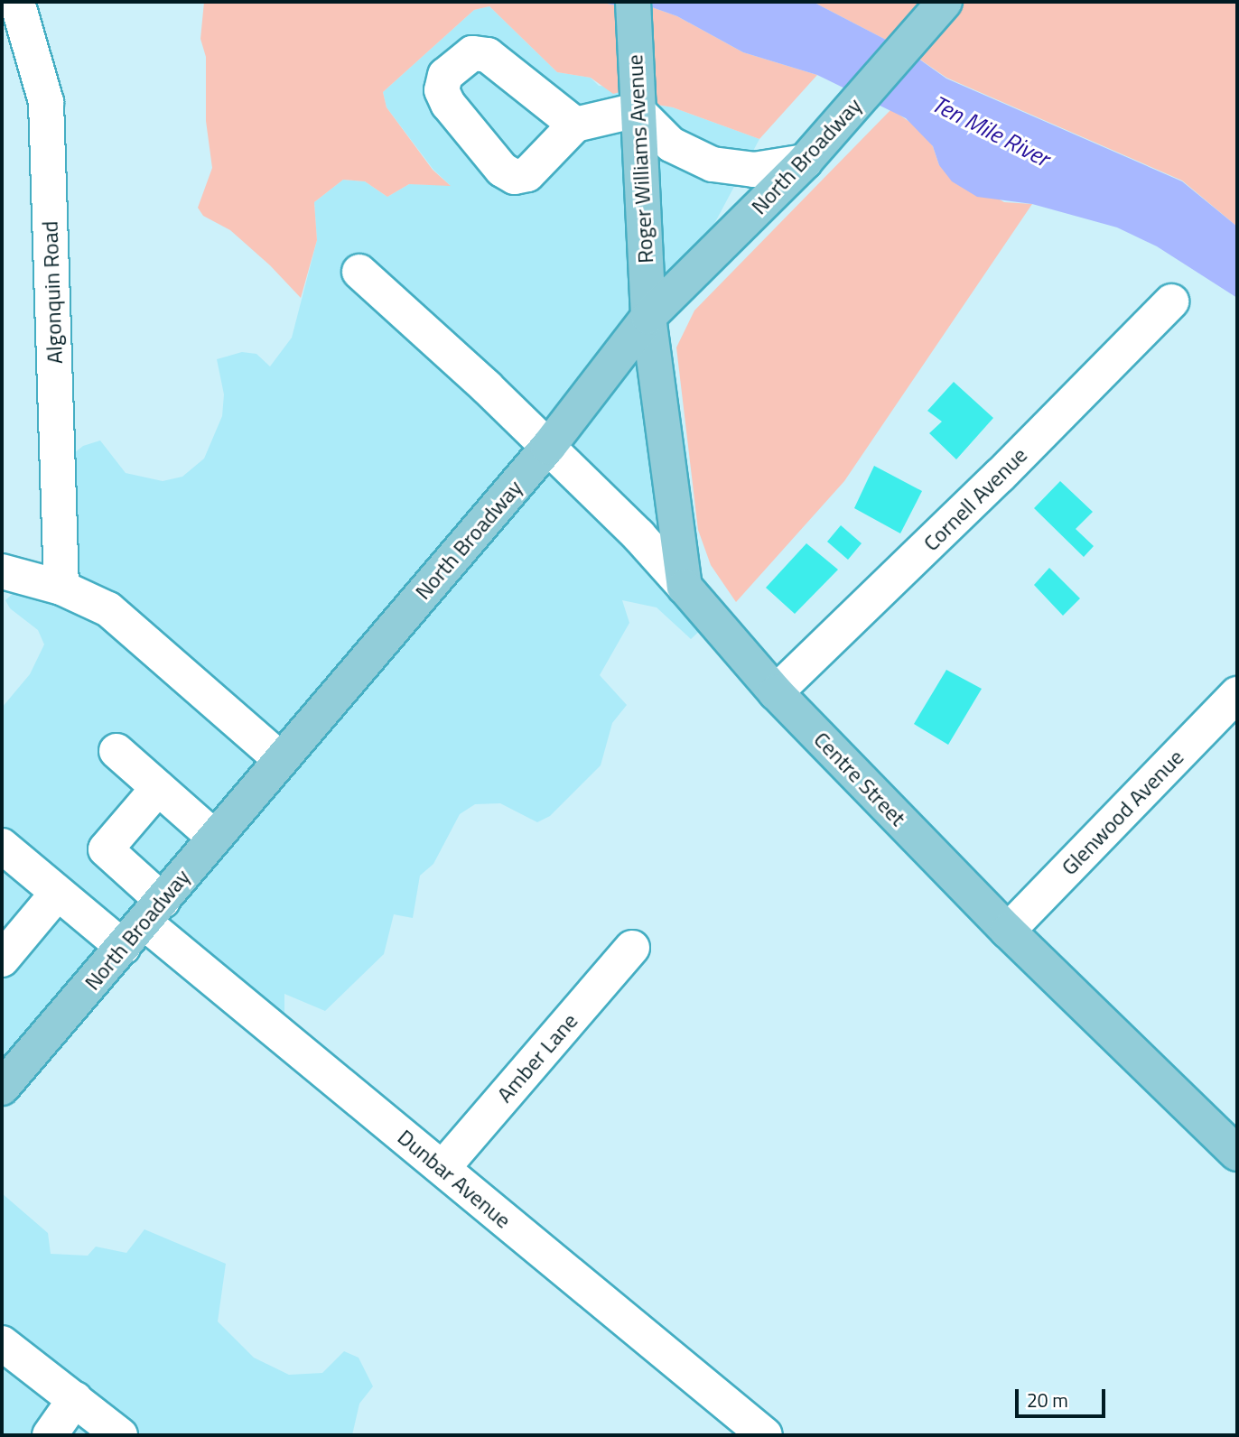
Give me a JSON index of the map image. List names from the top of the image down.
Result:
{
  "streets": {
    "main road": ["North Broadway", "Roger Williams Avenue", "Centre Street"],
    "street": [
      "Algonquin Road",
      "Cornell Avenue",
      "Glenwood Avenue",
      "Amber Lane",
      "Dunbar Avenue"
    ]
  },
  "crossings": [
    ["North Broadway", "Roger Williams Avenue"],
    ["North Broadway", "Dunbar Avenue"],
    ["Cornell Avenue", "Centre Street"],
    ["Centre Street", "Glenwood Avenue"],
    ["Amber Lane", "Dunbar Avenue"]
  ],
  "water": ["Ten Mile River"],
  "scale_bar": "20 m"
}
